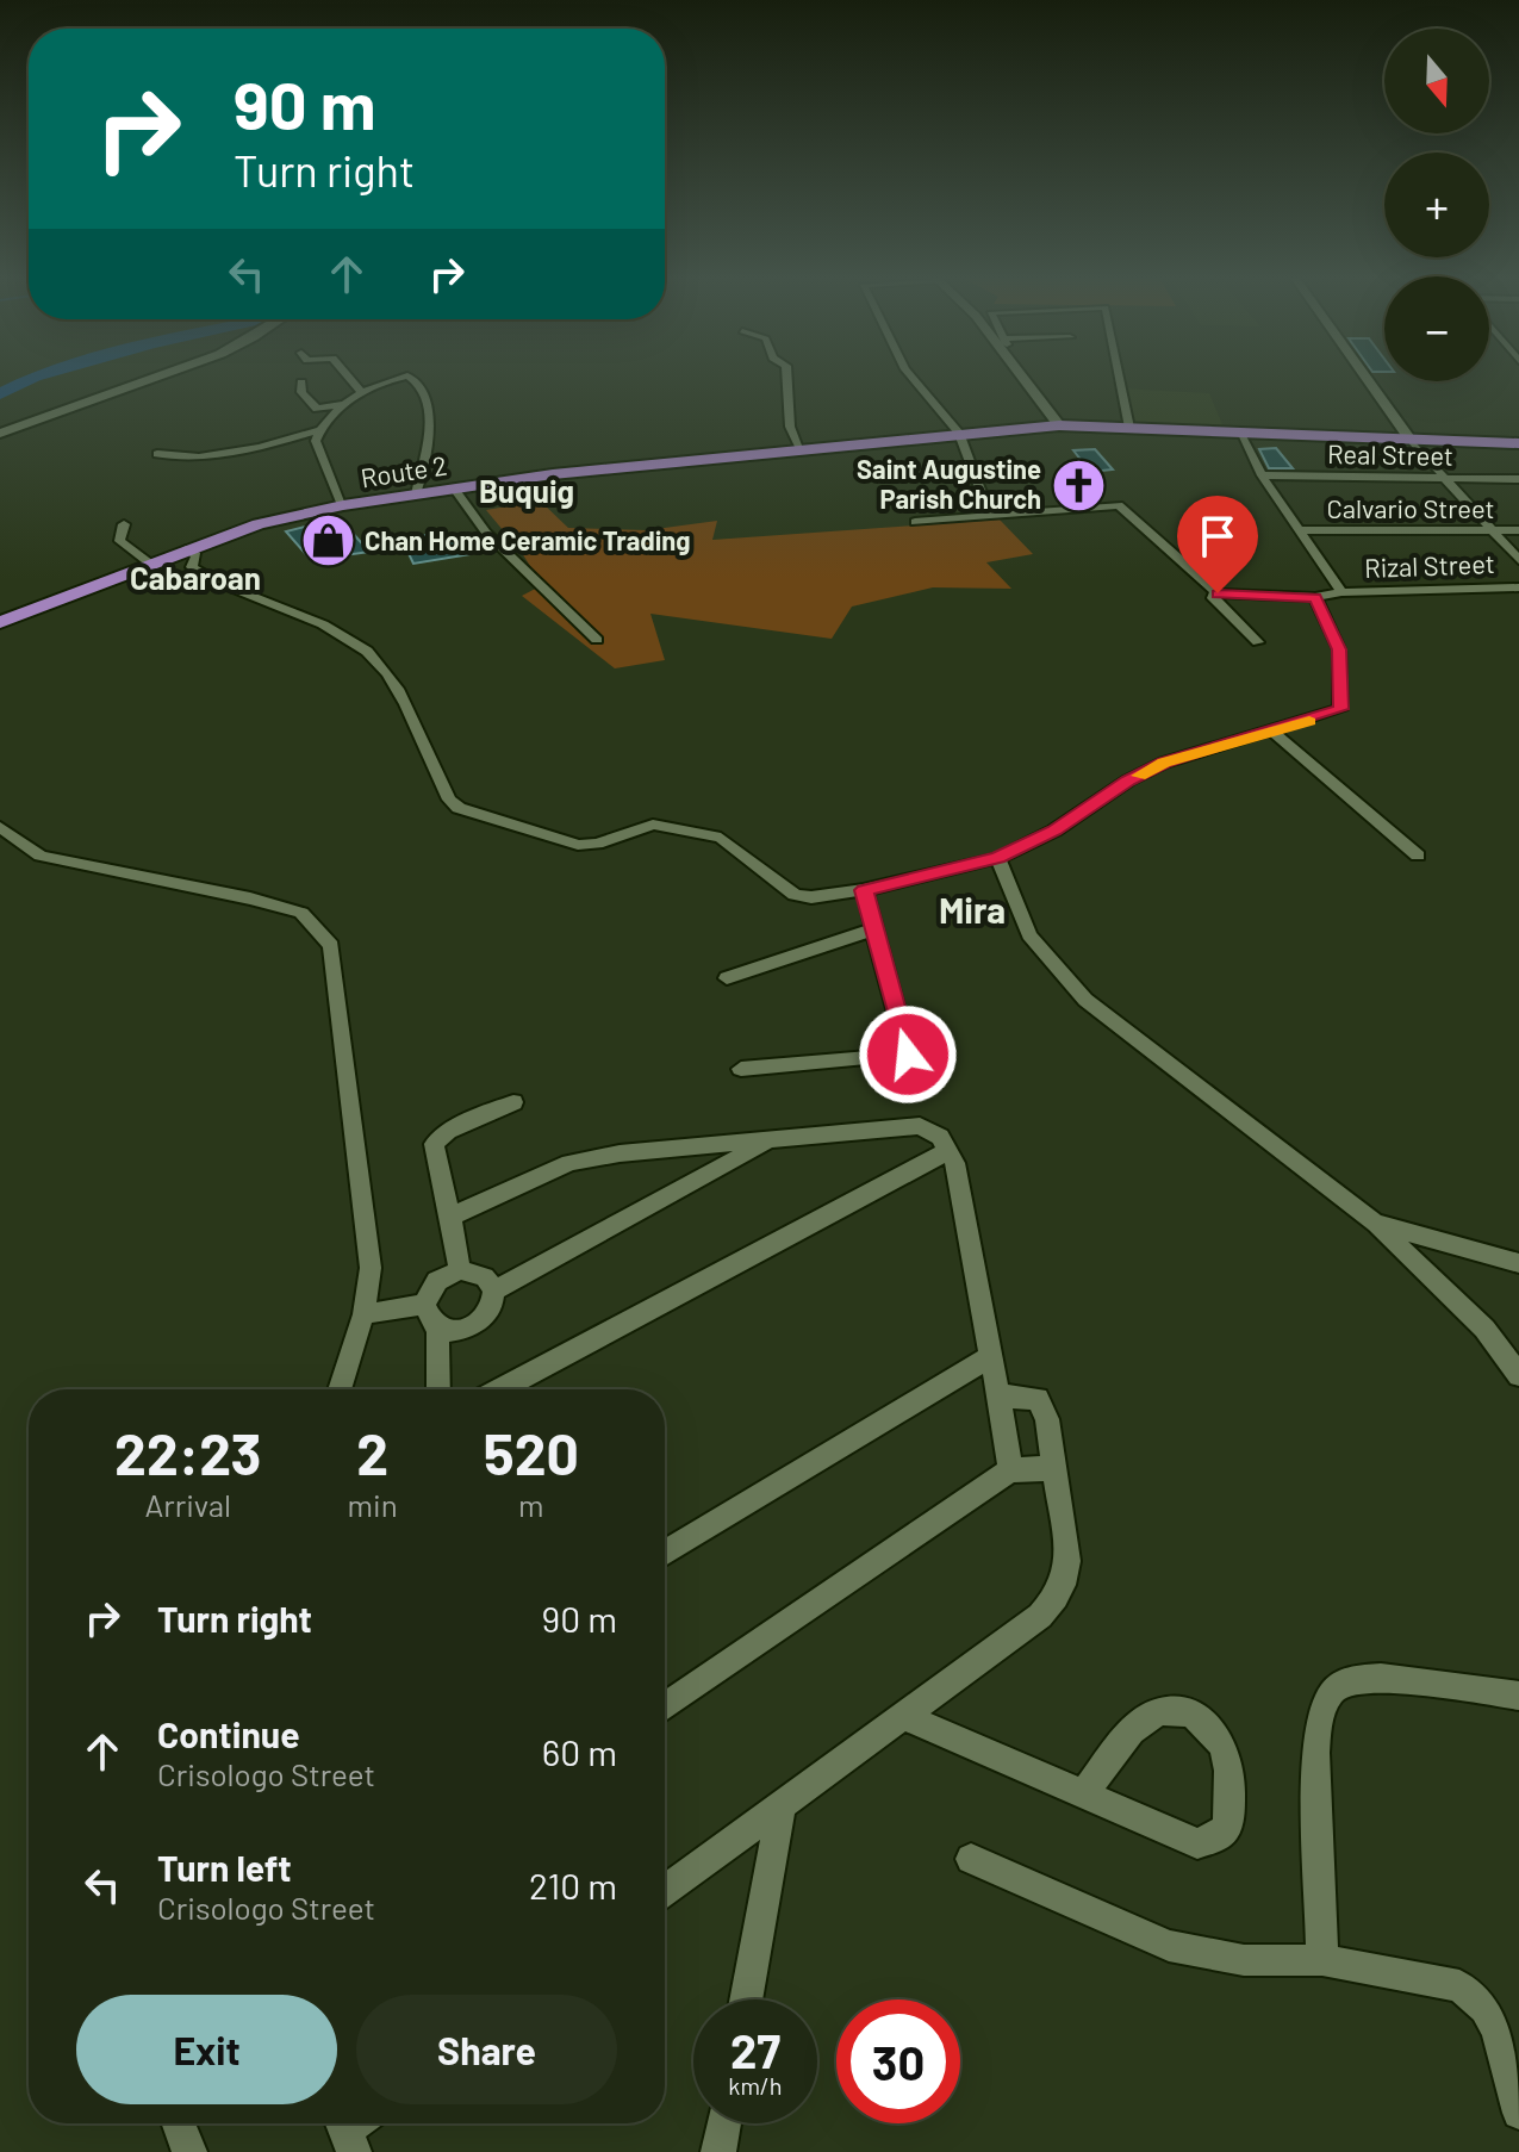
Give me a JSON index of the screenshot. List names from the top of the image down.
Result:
{
  "streets": {
    "highway": ["Route 2"],
    "street": ["Real Street", "Calvario Street", "Rizal Street"]
  },
  "districts": ["Buquig", "Cabaroan", "Mira"],
  "places": {
    "church": ["Saint Augustine Parish Church"],
    "shop": ["Chan Home Ceramic Trading"]
  },
  "north": "bottom",
  "page": {
    "map_buttons": ["+", "−"],
    "turn": ["90 m", "Turn right"],
    "eta": [
      "22:23",
      "Arrival",
      "2",
      "min",
      "520",
      "m"
    ],
    "list": [
      {
        "name": "Turn right",
        "value": "90 m"
      },
      {
        "name": "Continue",
        "note": "Crisologo Street",
        "value": "60 m"
      },
      {
        "name": "Turn left",
        "note": "Crisologo Street",
        "value": "210 m"
      }
    ],
    "buttons": ["Exit", "Share"],
    "speed": "27 km/h",
    "limit": "30"
  }
}
